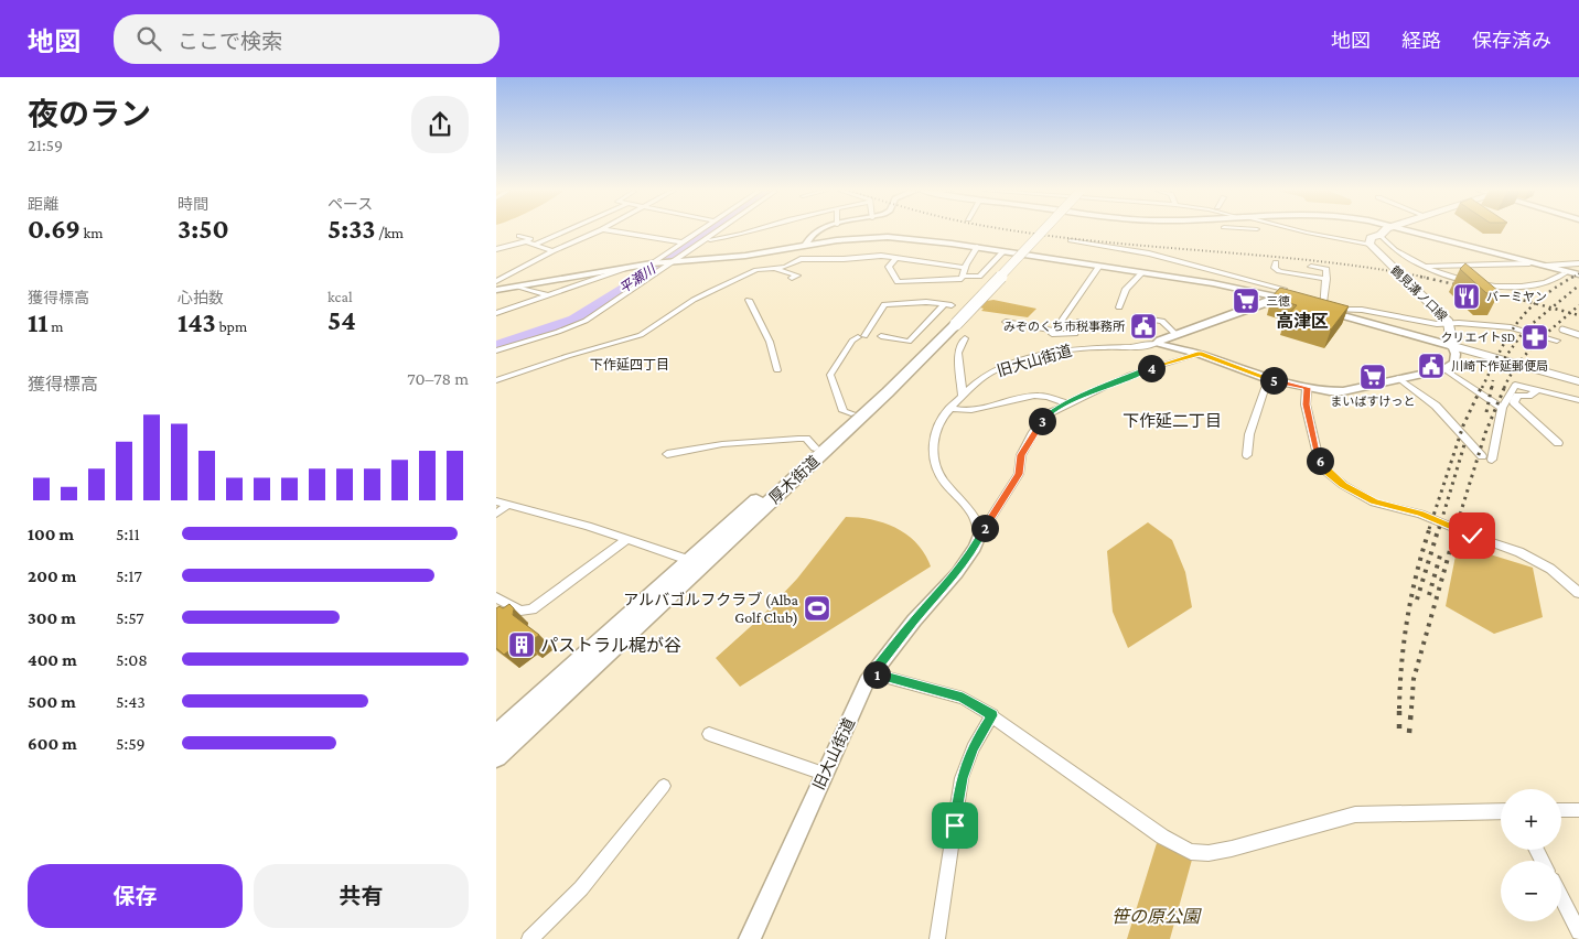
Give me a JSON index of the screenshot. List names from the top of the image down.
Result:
{
  "streets": {
    "highway": ["厚木街道"],
    "main road": ["鶴見溝ノ口線"],
    "street": ["旧大山街道"]
  },
  "districts": ["高津区", "下作延四丁目", "下作延二丁目"],
  "water": ["平瀬川"],
  "parks": ["笹の原公園"],
  "places": {
    "restaurant": ["バーミヤン"],
    "supermarket": ["三徳", "まいばすけっと"],
    "public building": ["みぞのくち市税事務所", "川崎下作延郵便局"],
    "pharmacy": ["クリエイトSD"],
    "sports": ["アルバゴルフクラブ (Alba Golf Club)"],
    "building": ["パストラル梶が谷"]
  },
  "page": {
    "header": "地図",
    "search": "ここで検索",
    "nav": ["地図", "経路", "保存済み"],
    "heading": ["夜のラン", "21:59"],
    "stats": [
      ["距離", "0.69 km"],
      ["時間", "3:50"],
      ["ペース", "5:33 /km"],
      ["獲得標高", "11 m"],
      ["心拍数", "143 bpm"],
      ["kcal", "54"]
    ],
    "pins": [
      "4",
      "5",
      "3",
      "6",
      "2",
      "1"
    ],
    "chart": ["獲得標高", "70–78 m"],
    "list": [
      {
        "name": "100 m",
        "note": "5:11"
      },
      {
        "name": "200 m",
        "note": "5:17"
      },
      {
        "name": "300 m",
        "note": "5:57"
      },
      {
        "name": "400 m",
        "note": "5:08"
      },
      {
        "name": "500 m",
        "note": "5:43"
      },
      {
        "name": "600 m",
        "note": "5:59"
      }
    ],
    "map_buttons": ["+", "−"],
    "buttons": ["保存", "共有"]
  }
}
